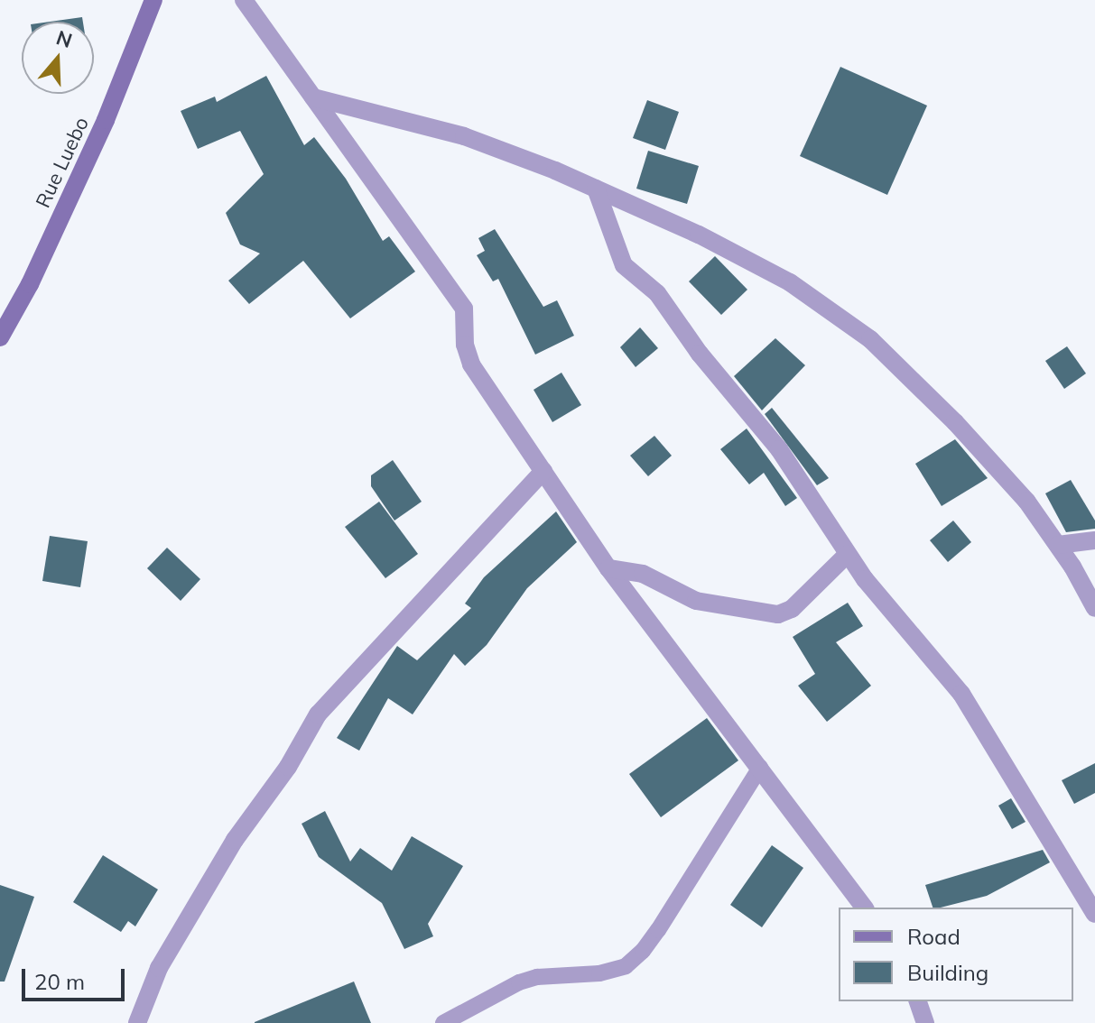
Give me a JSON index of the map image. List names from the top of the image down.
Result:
{
  "streets": {
    "street": ["Rue Luebo"]
  },
  "legend": ["Road", "Building"],
  "scale_bar": "20 m",
  "north": "top"
}
